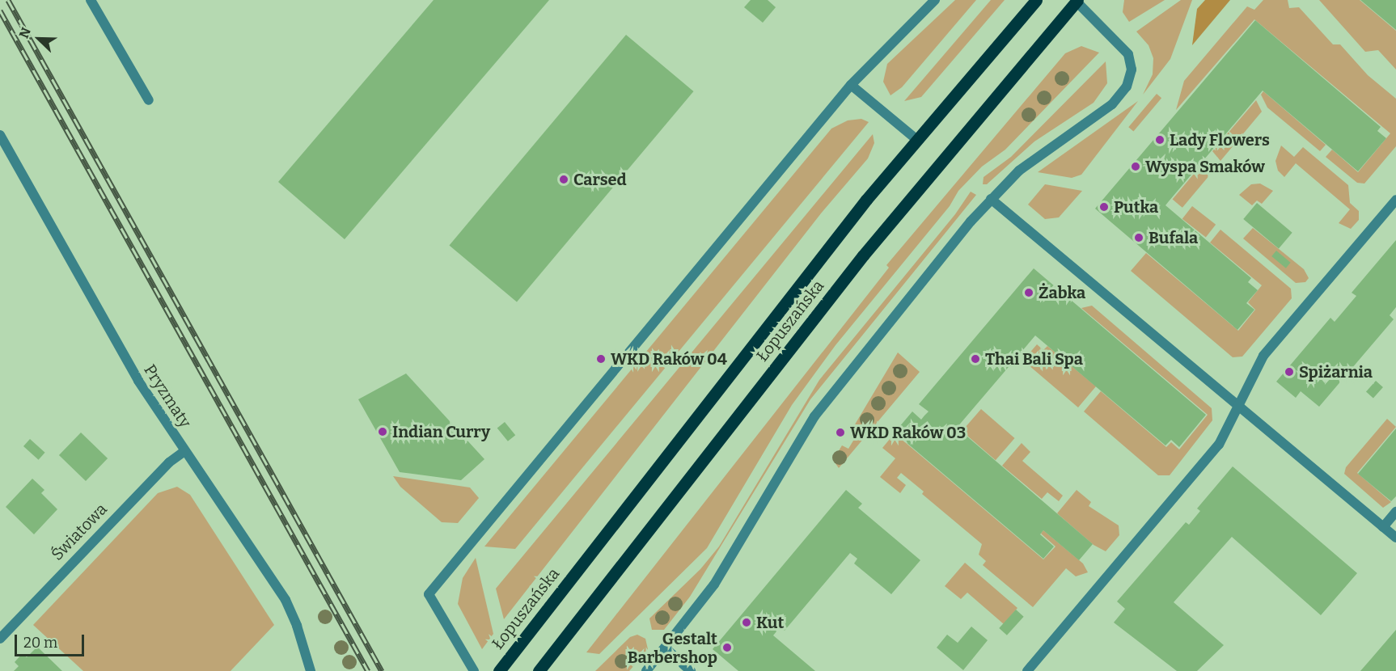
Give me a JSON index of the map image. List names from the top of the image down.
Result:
{
  "streets": {
    "main road": ["Łopuszańska"],
    "street": ["Pryzmaty", "Światowa"]
  },
  "crossings": [
    ["Pryzmaty", "Światowa"]
  ],
  "places": [
    "Lady Flowers",
    "Wyspa Smaków",
    "Carsed",
    "Putka",
    "Bufala",
    "Żabka",
    "WKD Raków 04",
    "Thai Bali Spa",
    "Spiżarnia",
    "Indian Curry",
    "WKD Raków 03",
    "Kut",
    "Gestalt Barbershop"
  ],
  "scale_bar": "20 m",
  "north": "top left"
}
